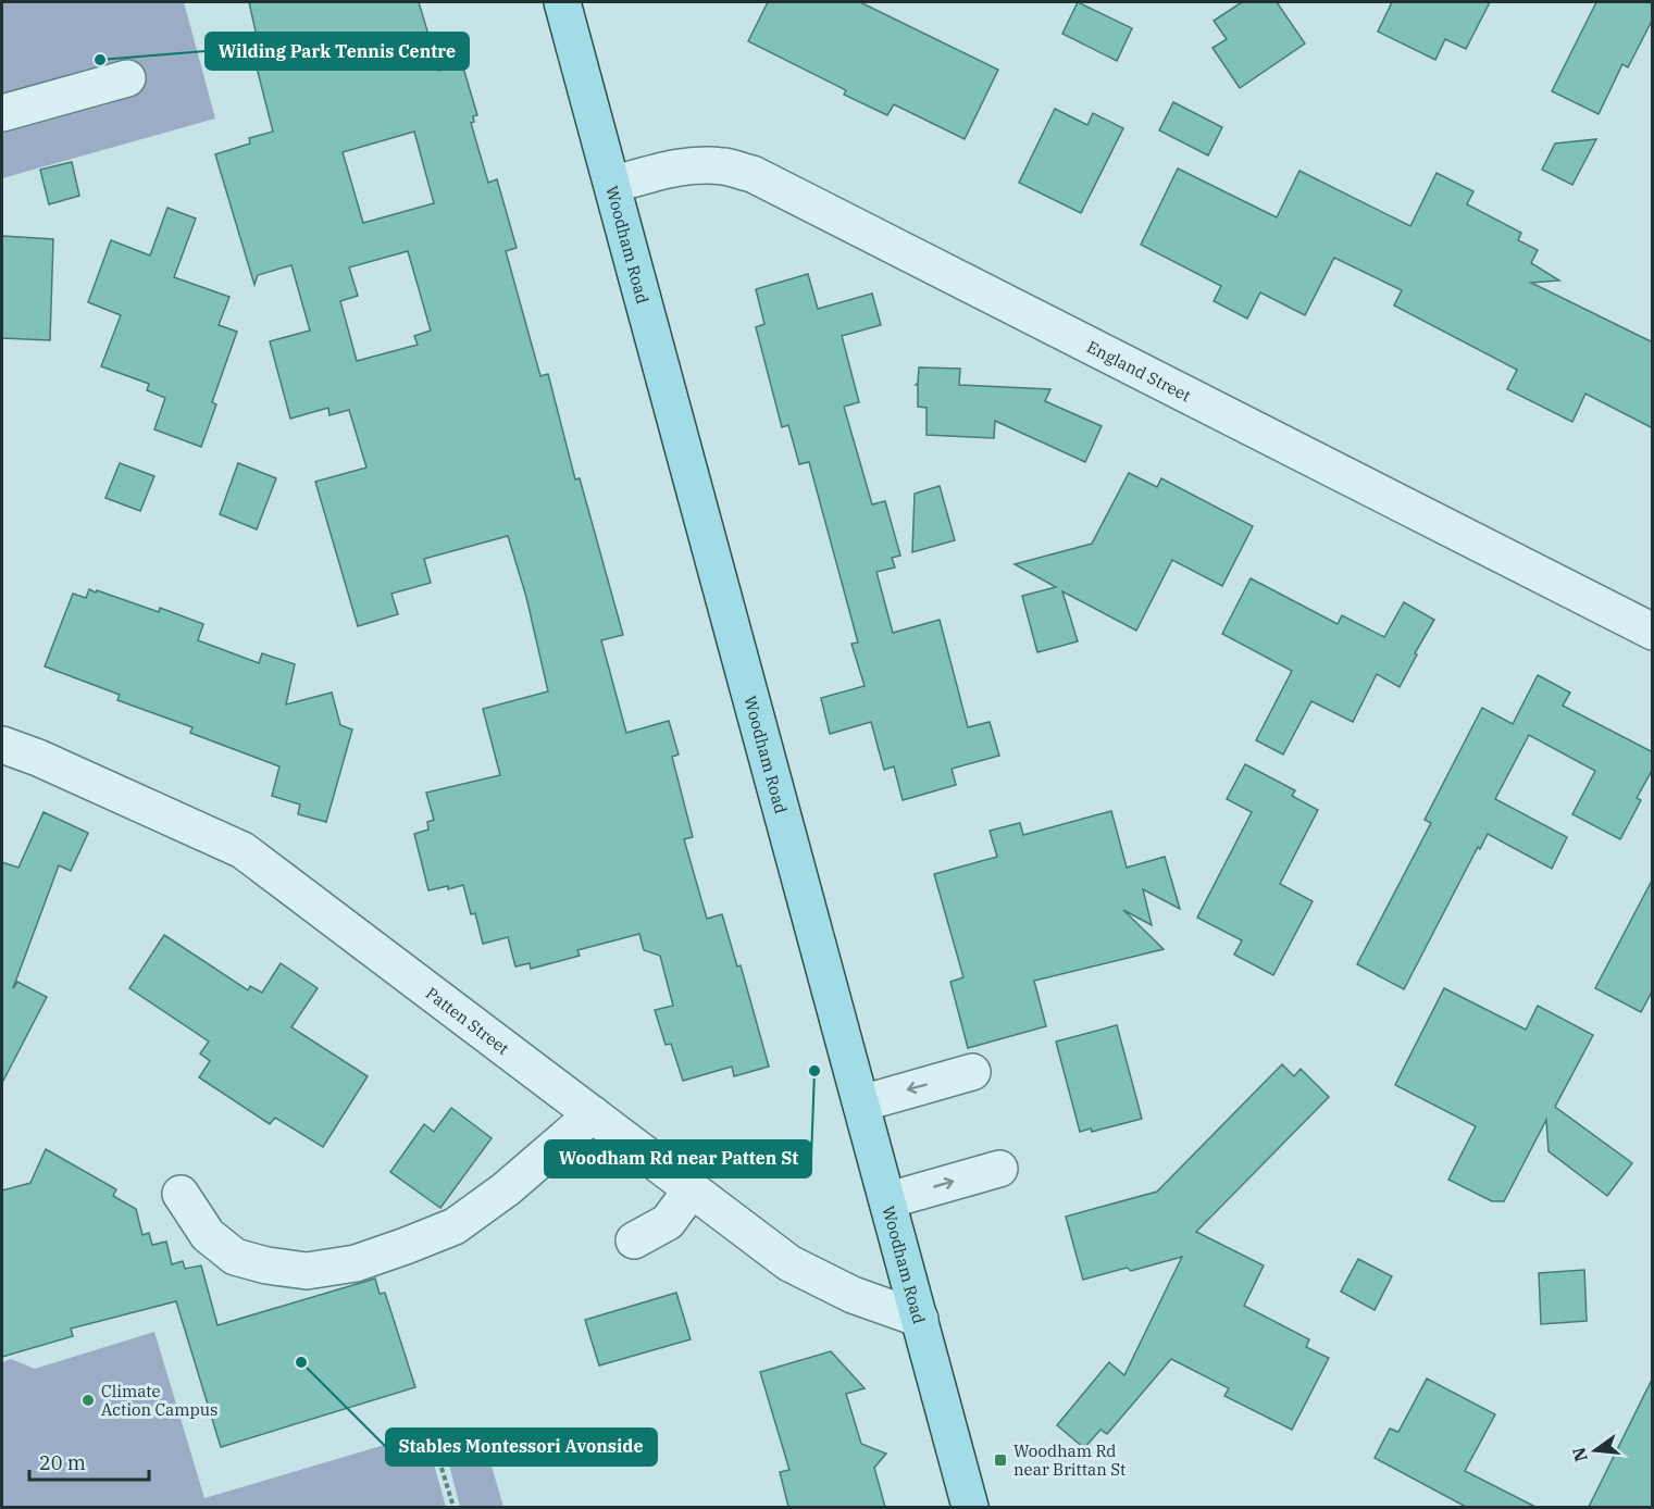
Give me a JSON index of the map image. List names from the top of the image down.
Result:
{
  "streets": {
    "main road": ["Woodham Road"],
    "street": ["England Street", "Patten Street"]
  },
  "crossings": [
    ["Woodham Road", "England Street"],
    ["Woodham Road", "Patten Street"]
  ],
  "places": {
    "other": [
      "Wilding Park Tennis Centre",
      "Woodham Rd near Patten St",
      "Stables Montessori Avonside",
      "Climate Action Campus"
    ],
    "transit": ["Woodham Rd near Brittan St"]
  },
  "scale_bar": "20 m",
  "north": "left"
}
